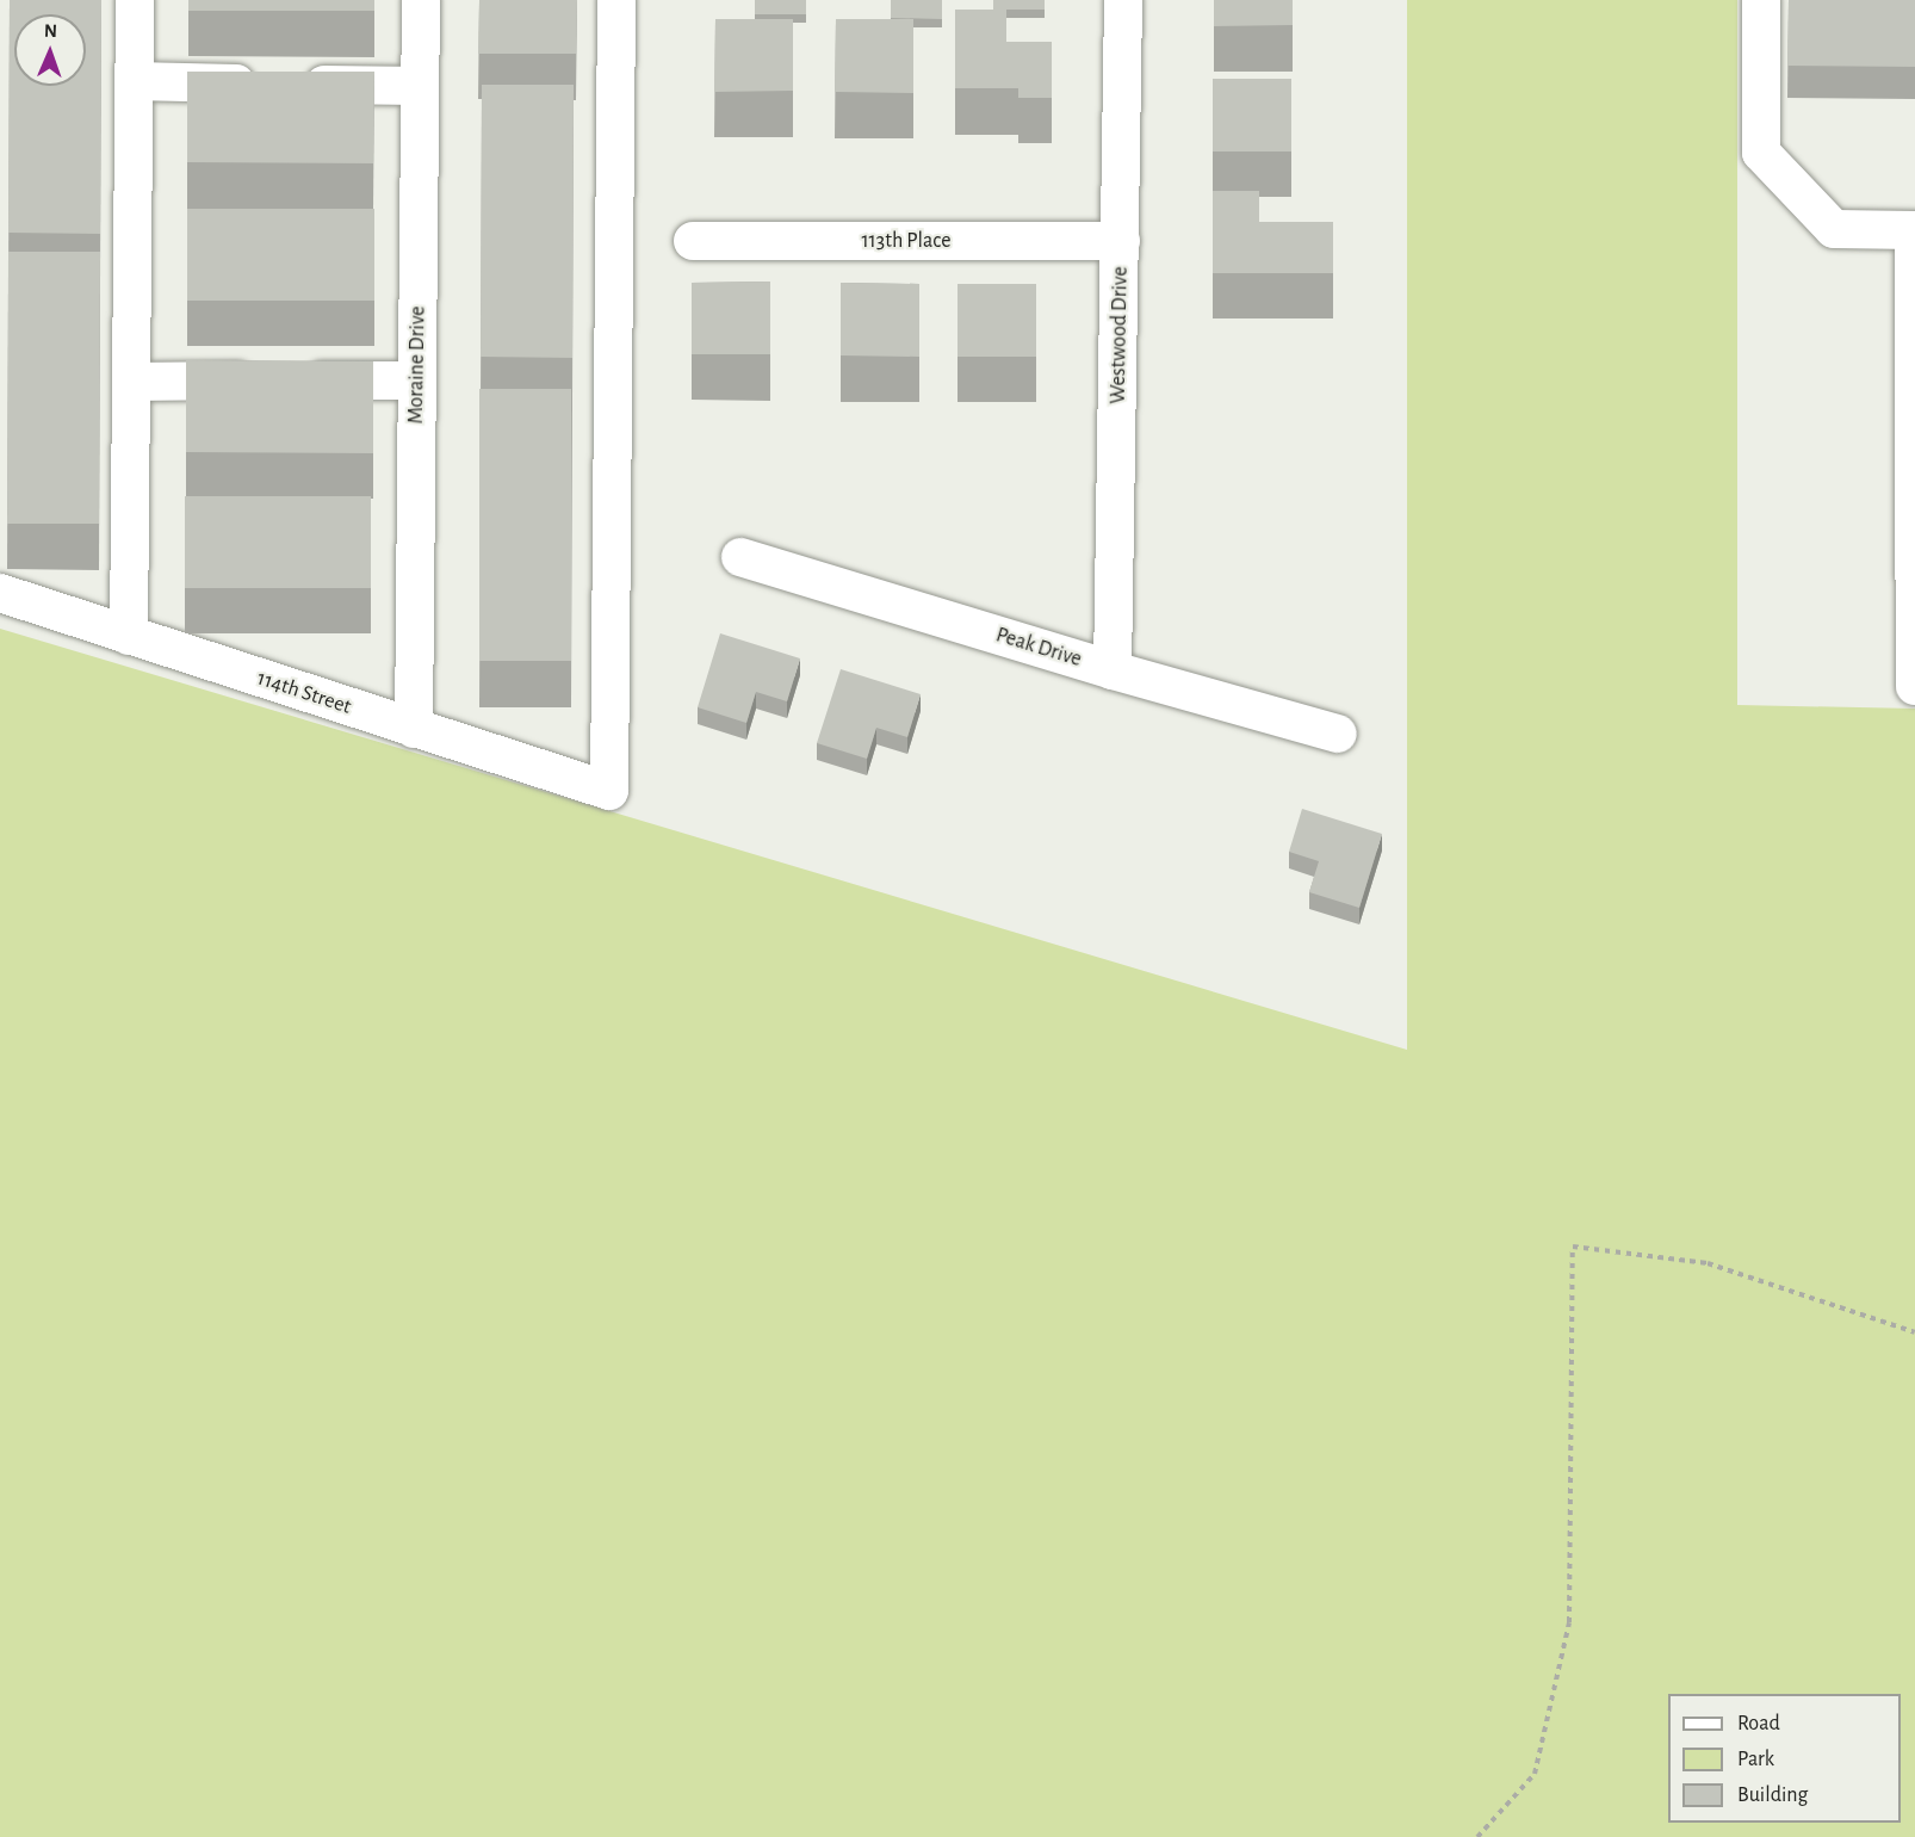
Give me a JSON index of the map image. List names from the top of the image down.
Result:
{
  "streets": {
    "street": [
      "113th Place",
      "Westwood Drive",
      "Moraine Drive",
      "Peak Drive",
      "114th Street"
    ]
  },
  "crossings": [
    ["113th Place", "Westwood Drive"],
    ["Westwood Drive", "Peak Drive"],
    ["Moraine Drive", "114th Street"]
  ],
  "legend": ["Road", "Park", "Building"],
  "north": "top"
}
